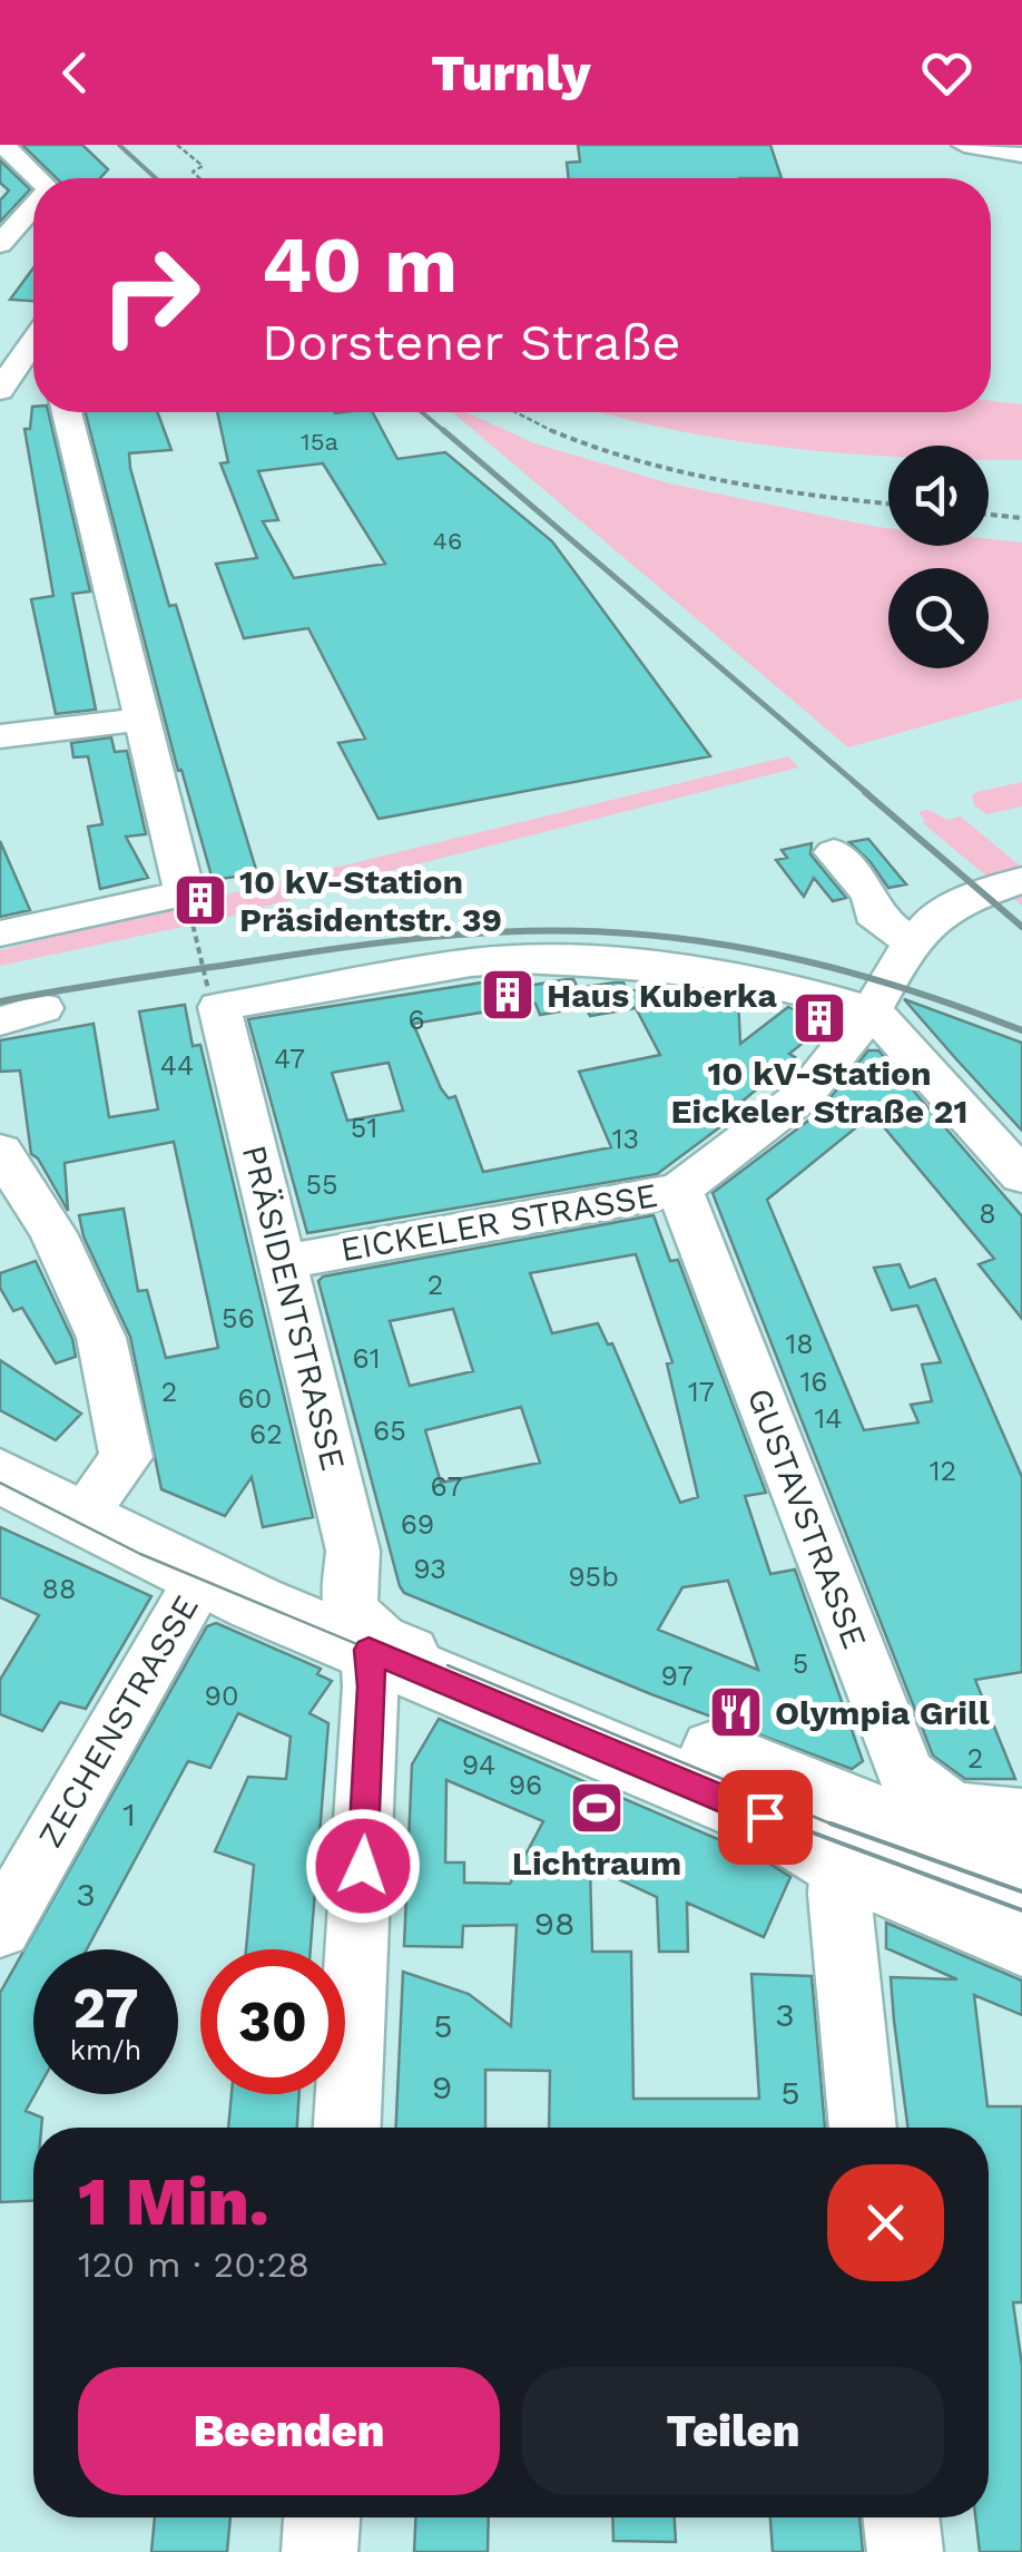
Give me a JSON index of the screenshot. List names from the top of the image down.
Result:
{
  "streets": {
    "street": [
      "EICKELER STRASSE",
      "PRÄSIDENTSTRASSE",
      "GUSTAVSTRASSE",
      "ZECHENSTRASSE"
    ]
  },
  "crossings": [
    ["EICKELER STRASSE", "PRÄSIDENTSTRASSE"],
    ["EICKELER STRASSE", "GUSTAVSTRASSE"]
  ],
  "places": {
    "building": ["10 kV-Station Präsidentstr. 39", "Haus Kuberka", "10 kV-Station Eickeler Straße 21"],
    "restaurant": ["Olympia Grill"],
    "sports": ["Lichtraum"]
  },
  "house_numbers": [
    "15a",
    "46",
    "6",
    "47",
    "44",
    "51",
    "13",
    "55",
    "8",
    "2",
    "56",
    "18",
    "61",
    "16",
    "2",
    "17",
    "60",
    "14",
    "65",
    "62",
    "12",
    "67",
    "69",
    "93",
    "95b",
    "88",
    "5",
    "97",
    "90",
    "2",
    "94",
    "96",
    "1",
    "3",
    "98",
    "3",
    "5",
    "9",
    "5"
  ],
  "page": {
    "header": "Turnly",
    "turn": ["40 m", "Dorstener Straße"],
    "speed": "27 km/h",
    "limit": "30",
    "heading": ["1 Min.", "120 m · 20:28"],
    "buttons": ["Beenden", "Teilen"]
  }
}
